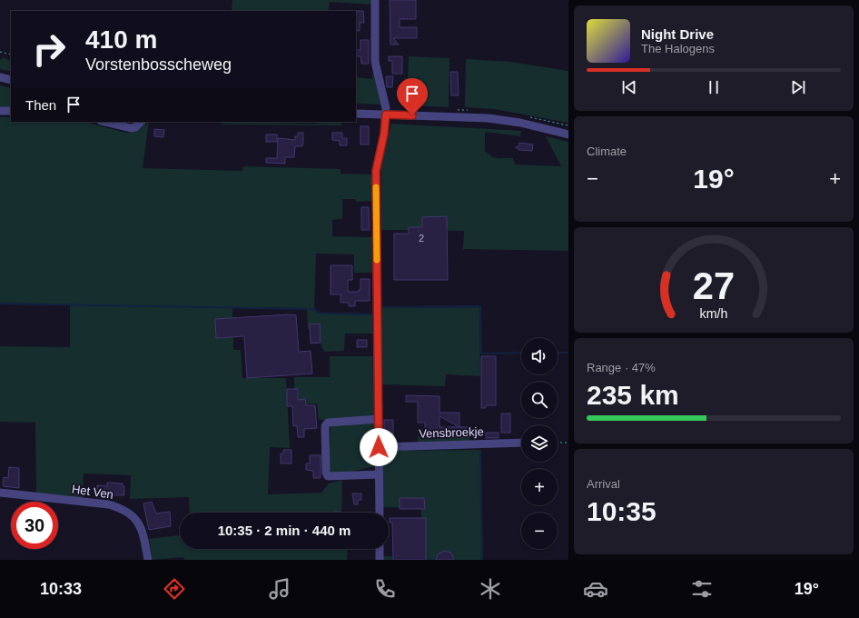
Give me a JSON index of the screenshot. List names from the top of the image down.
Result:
{
  "streets": {
    "street": ["Vensbroekje", "Het Ven"]
  },
  "house_numbers": ["2"],
  "page": {
    "turn": ["410 m", "Vorstenbosscheweg"],
    "song": ["Night Drive", "The Halogens"],
    "then": "Then",
    "tile": [
      "Climate",
      ["Range · 47%", "235 km"],
      ["Arrival", "10:35"]
    ],
    "heat": ["−", "19°", "+"],
    "map_buttons": ["+", "−"],
    "limit": "30",
    "trip": "10:35 · 2 min · 440 m",
    "tabs": ["10:33", "19°"],
    "gauge": ["27", "km/h"]
  }
}
